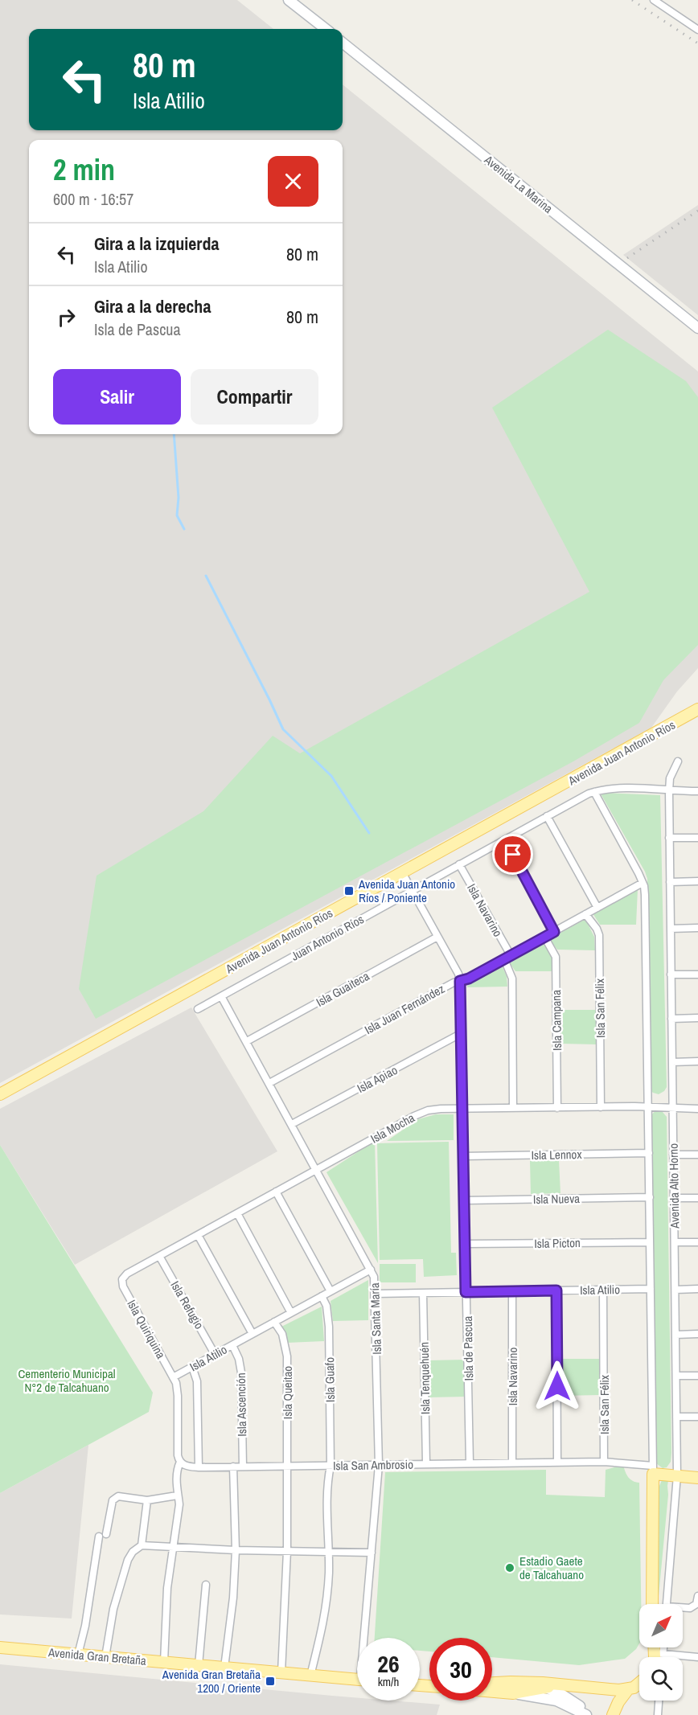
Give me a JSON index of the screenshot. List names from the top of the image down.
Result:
{
  "streets": {
    "main road": [
      "Avenida La Marina",
      "Avenida Juan Antonio Ríos",
      "Avenida Alto Horno",
      "Avenida Gran Bretaña"
    ],
    "street": [
      "Isla Navarino",
      "Juan Antonio Ríos",
      "Isla Guaiteca",
      "Isla San Félix",
      "Isla Juan Fernández",
      "Isla Campana",
      "Isla Apiao",
      "Isla Mocha",
      "Isla Lennox",
      "Isla Nueva",
      "Isla Picton",
      "Isla Atilio",
      "Isla Refugio",
      "Isla Santa María",
      "Isla Quiriquina",
      "Isla de Pascua",
      "Isla Tenquehuén",
      "Isla Guafo",
      "Isla Queitao",
      "Isla Ascención",
      "Isla San Ambrosio"
    ]
  },
  "crossings": [
    ["Avenida Juan Antonio Ríos", "Isla de Pascua"],
    ["Isla Navarino", "Juan Antonio Ríos"],
    ["Isla Navarino", "Isla Juan Fernández"],
    ["Isla Navarino", "Isla Mocha"],
    ["Isla Navarino", "Isla Atilio"],
    ["Isla Navarino", "Isla San Ambrosio"],
    ["Juan Antonio Ríos", "Avenida Alto Horno"],
    ["Juan Antonio Ríos", "Isla Santa María"],
    ["Juan Antonio Ríos", "Isla de Pascua"],
    ["Isla Guaiteca", "Isla Santa María"],
    ["Isla Guaiteca", "Isla de Pascua"],
    ["Isla San Félix", "Isla Juan Fernández"],
    ["Isla San Félix", "Isla Mocha"],
    ["Isla San Félix", "Isla Atilio"],
    ["Isla San Félix", "Isla San Ambrosio"],
    ["Isla Juan Fernández", "Isla Campana"],
    ["Isla Juan Fernández", "Avenida Alto Horno"],
    ["Isla Juan Fernández", "Isla Santa María"],
    ["Isla Juan Fernández", "Isla de Pascua"],
    ["Isla Campana", "Isla Mocha"],
    ["Isla Apiao", "Isla Santa María"],
    ["Isla Apiao", "Isla de Pascua"],
    ["Isla Mocha", "Avenida Alto Horno"],
    ["Isla Mocha", "Isla Refugio"],
    ["Isla Mocha", "Isla Santa María"],
    ["Isla Mocha", "Isla Quiriquina"],
    ["Isla Mocha", "Isla de Pascua"],
    ["Isla Lennox", "Avenida Alto Horno"],
    ["Isla Lennox", "Isla de Pascua"],
    ["Avenida Alto Horno", "Isla Nueva"],
    ["Avenida Alto Horno", "Isla Picton"],
    ["Avenida Alto Horno", "Isla Atilio"],
    ["Avenida Alto Horno", "Isla San Ambrosio"],
    ["Isla Nueva", "Isla de Pascua"],
    ["Isla Picton", "Isla de Pascua"],
    ["Isla Atilio", "Isla Refugio"],
    ["Isla Atilio", "Isla Santa María"],
    ["Isla Atilio", "Isla Quiriquina"],
    ["Isla Atilio", "Isla de Pascua"],
    ["Isla Atilio", "Isla Tenquehuén"],
    ["Isla Atilio", "Isla Guafo"],
    ["Isla Atilio", "Isla Queitao"],
    ["Isla Atilio", "Isla Ascención"],
    ["Isla Santa María", "Isla San Ambrosio"],
    ["Isla de Pascua", "Isla San Ambrosio"],
    ["Isla Tenquehuén", "Isla San Ambrosio"],
    ["Isla Guafo", "Isla San Ambrosio"],
    ["Isla Guafo", "Avenida Gran Bretaña"],
    ["Isla Queitao", "Isla San Ambrosio"],
    ["Isla Queitao", "Avenida Gran Bretaña"],
    ["Isla Ascención", "Isla San Ambrosio"]
  ],
  "parks": ["Cementerio Municipal N°2 de Talcahuano"],
  "places": {
    "transit": ["Avenida Juan Antonio Ríos / Poniente", "Avenida Gran Bretaña 1200 / Oriente"],
    "other": ["Estadio Gaete de Talcahuano"]
  },
  "north": "top right",
  "page": {
    "turn": ["80 m", "Isla Atilio"],
    "heading": ["2 min", "600 m · 16:57"],
    "list": [
      {
        "name": "Gira a la izquierda",
        "note": "Isla Atilio",
        "value": "80 m"
      },
      {
        "name": "Gira a la derecha",
        "note": "Isla de Pascua",
        "value": "80 m"
      }
    ],
    "buttons": ["Salir", "Compartir"],
    "speed": "26 km/h",
    "limit": "30"
  }
}
